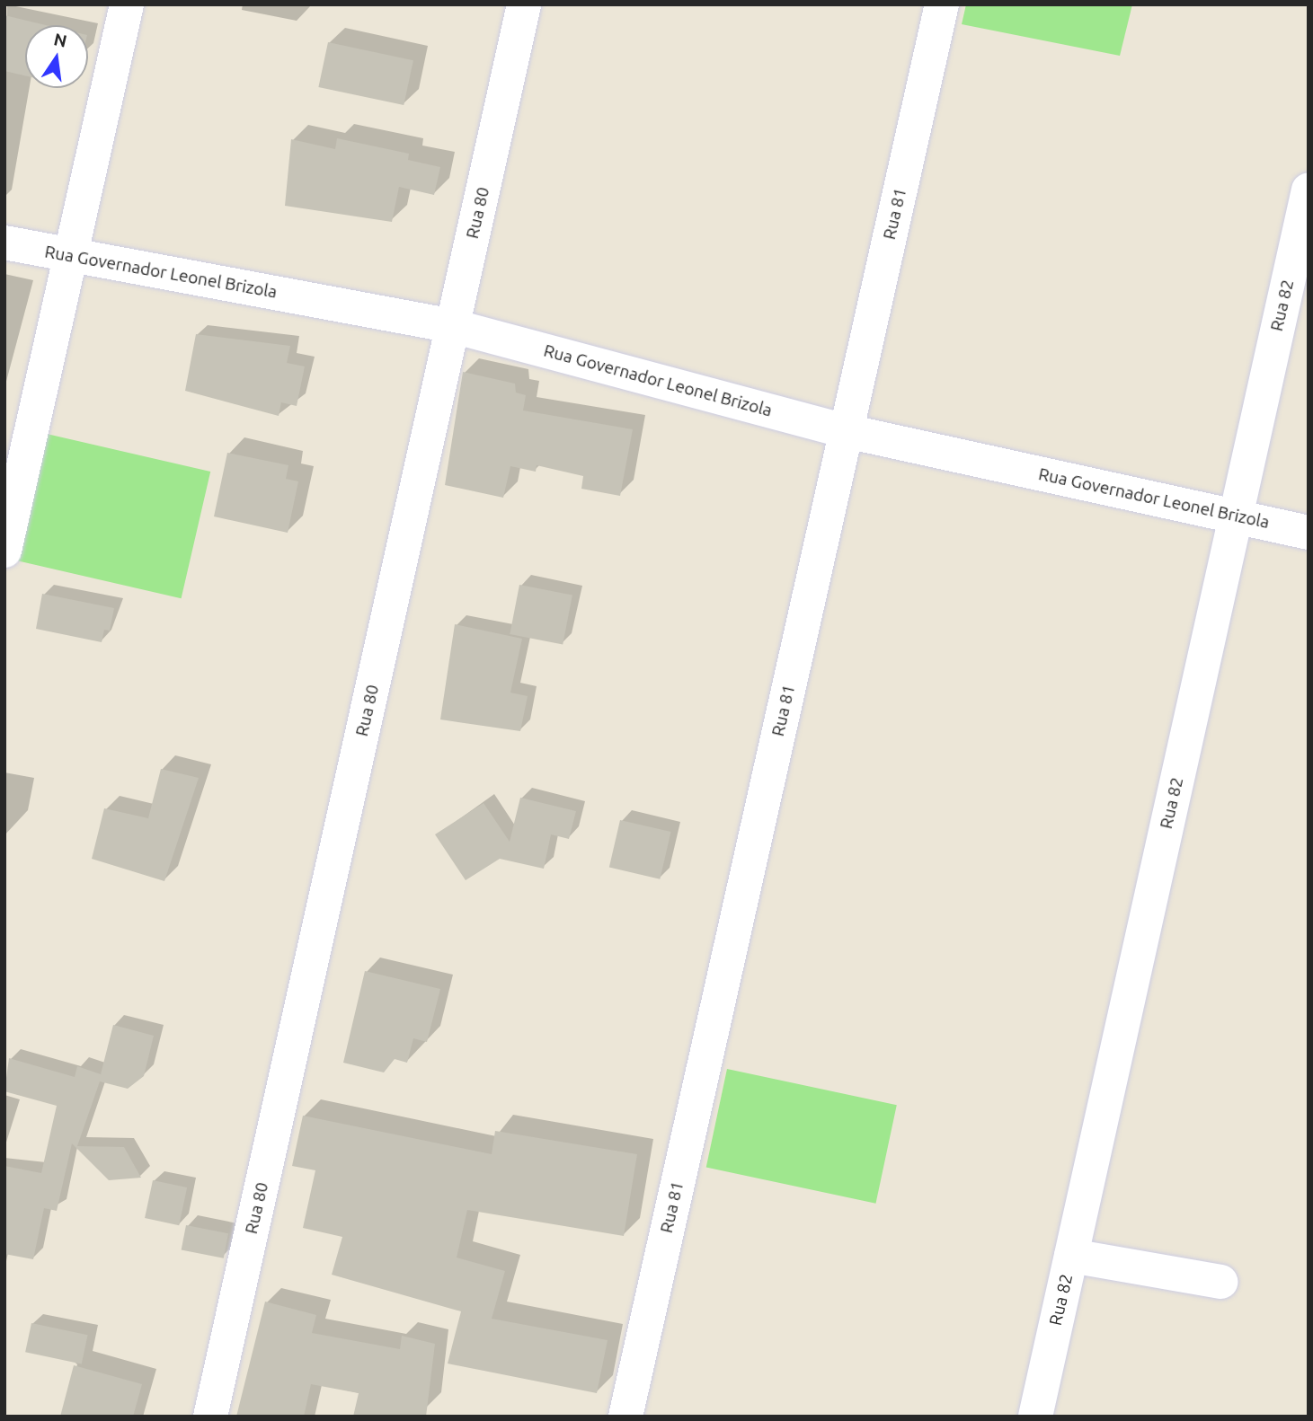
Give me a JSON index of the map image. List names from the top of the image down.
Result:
{
  "streets": {
    "street": [
      "Rua 80",
      "Rua 81",
      "Rua Governador Leonel Brizola",
      "Rua 82"
    ]
  },
  "crossings": [
    ["Rua 80", "Rua Governador Leonel Brizola"],
    ["Rua 81", "Rua Governador Leonel Brizola"],
    ["Rua Governador Leonel Brizola", "Rua 82"]
  ],
  "north": "top"
}
